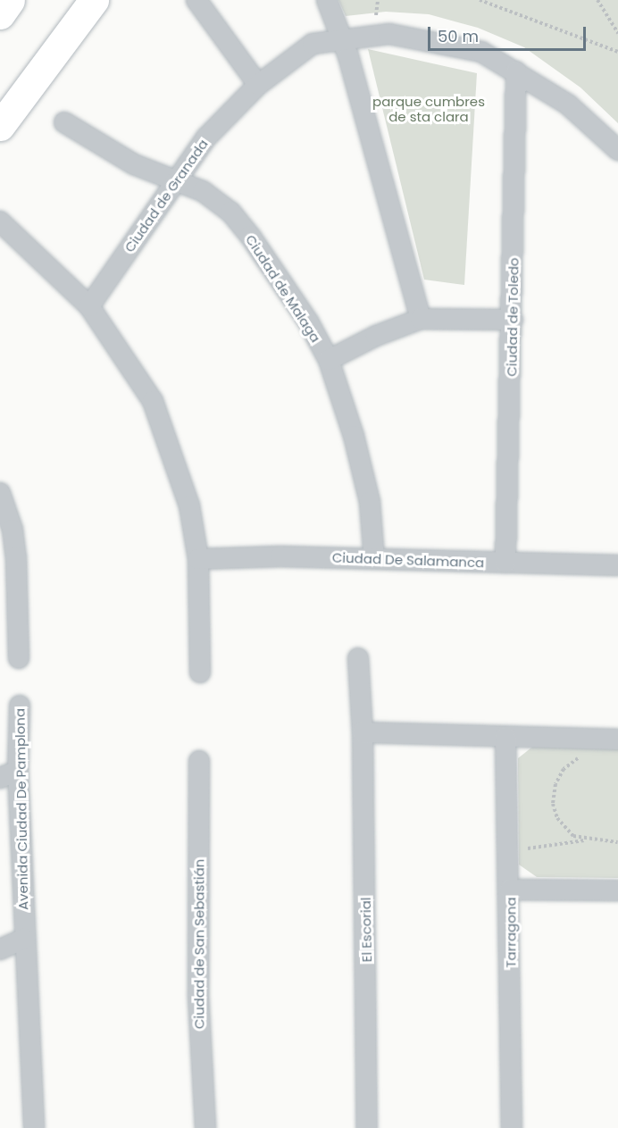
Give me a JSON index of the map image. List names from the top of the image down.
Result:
{
  "streets": {
    "street": [
      "Ciudad de Granada",
      "Ciudad de Malaga",
      "Ciudad de Toledo",
      "Ciudad De Salamanca",
      "Avenida Ciudad De Pamplona",
      "El Escorial",
      "Tarragona",
      "Ciudad de San Sebastián"
    ]
  },
  "crossings": [
    ["Ciudad de Granada", "Ciudad de Malaga"],
    ["Ciudad de Granada", "Ciudad de Toledo"],
    ["Ciudad de Malaga", "Ciudad De Salamanca"],
    ["Ciudad de Toledo", "Ciudad De Salamanca"]
  ],
  "parks": ["parque cumbres de sta clara"],
  "scale_bar": "50 m"
}
